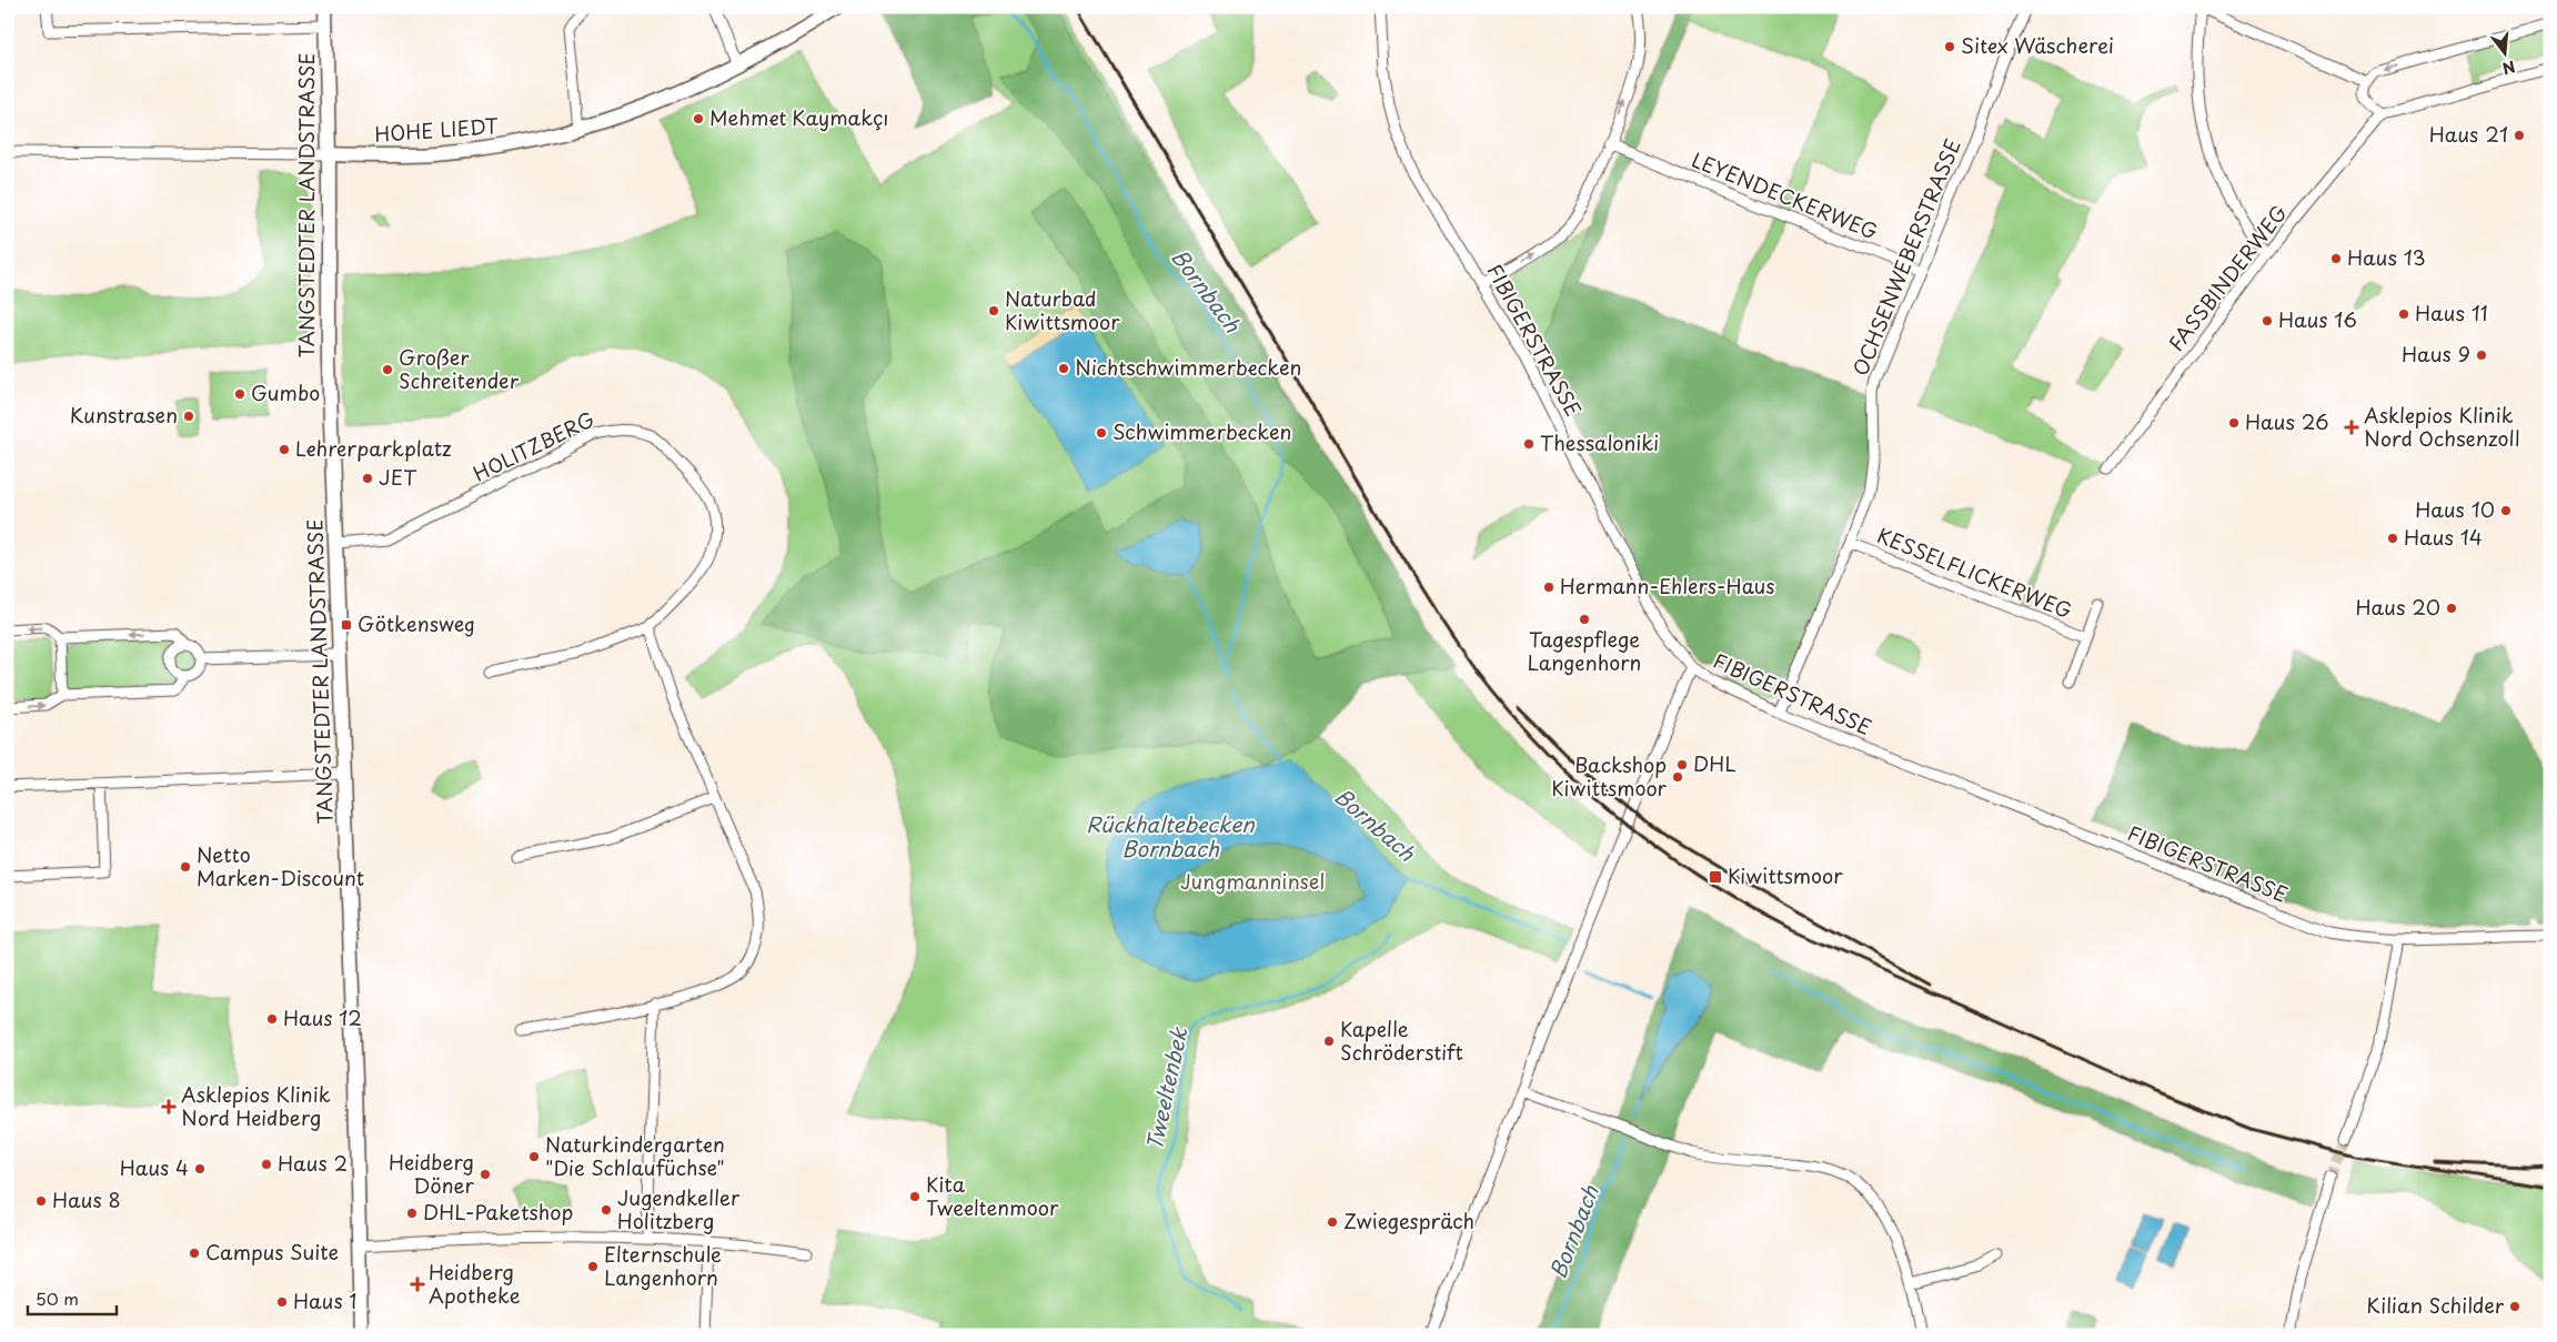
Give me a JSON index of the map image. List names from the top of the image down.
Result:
{
  "streets": {
    "street": [
      "HOHE LIEDT",
      "LEYENDECKERWEG",
      "TANGSTEDTER LANDSTRASSE",
      "OCHSENWEBERSTRASSE",
      "FASSBINDERWEG",
      "FIBIGERSTRASSE",
      "HOLITZBERG",
      "KESSELFLICKERWEG"
    ]
  },
  "crossings": [
    ["HOHE LIEDT", "TANGSTEDTER LANDSTRASSE"],
    ["LEYENDECKERWEG", "OCHSENWEBERSTRASSE"],
    ["TANGSTEDTER LANDSTRASSE", "HOLITZBERG"],
    ["OCHSENWEBERSTRASSE", "FIBIGERSTRASSE"],
    ["OCHSENWEBERSTRASSE", "KESSELFLICKERWEG"]
  ],
  "water": ["Bornbach", "Rückhaltebecken Bornbach", "Tweeltenbek"],
  "parks": ["Jungmanninsel"],
  "places": {
    "other": [
      "Sitex Wäscherei",
      "Mehmet Kaymakçı",
      "Haus 21",
      "Haus 13",
      "Naturbad Kiwittsmoor",
      "Haus 11",
      "Haus 16",
      "Haus 9",
      "Nichtschwimmerbecken",
      "Großer Schreitender",
      "Gumbo",
      "Kunstrasen",
      "Haus 26",
      "Schwimmerbecken",
      "Thessaloniki",
      "Lehrerparkplatz",
      "JET",
      "Haus 10",
      "Haus 14",
      "Hermann-Ehlers-Haus",
      "Haus 20",
      "Tagespflege Langenhorn",
      "DHL",
      "Backshop Kiwittsmoor",
      "Netto Marken-Discount",
      "Haus 12",
      "Kapelle Schröderstift",
      "Naturkindergarten \"Die Schlaufüchse\"",
      "Haus 2",
      "Haus 4",
      "Heidberg Döner",
      "Kita Tweeltenmoor",
      "Haus 8",
      "Jugendkeller Holitzberg",
      "DHL-Paketshop",
      "Zwiegespräch",
      "Campus Suite",
      "Elternschule Langenhorn",
      "Haus 1",
      "Kilian Schilder"
    ],
    "health": ["Asklepios Klinik Nord Ochsenzoll", "Asklepios Klinik Nord Heidberg", "Heidberg Apotheke"],
    "transit": ["Götkensweg", "Kiwittsmoor"]
  },
  "scale_bar": "50 m",
  "north": "bottom"
}
